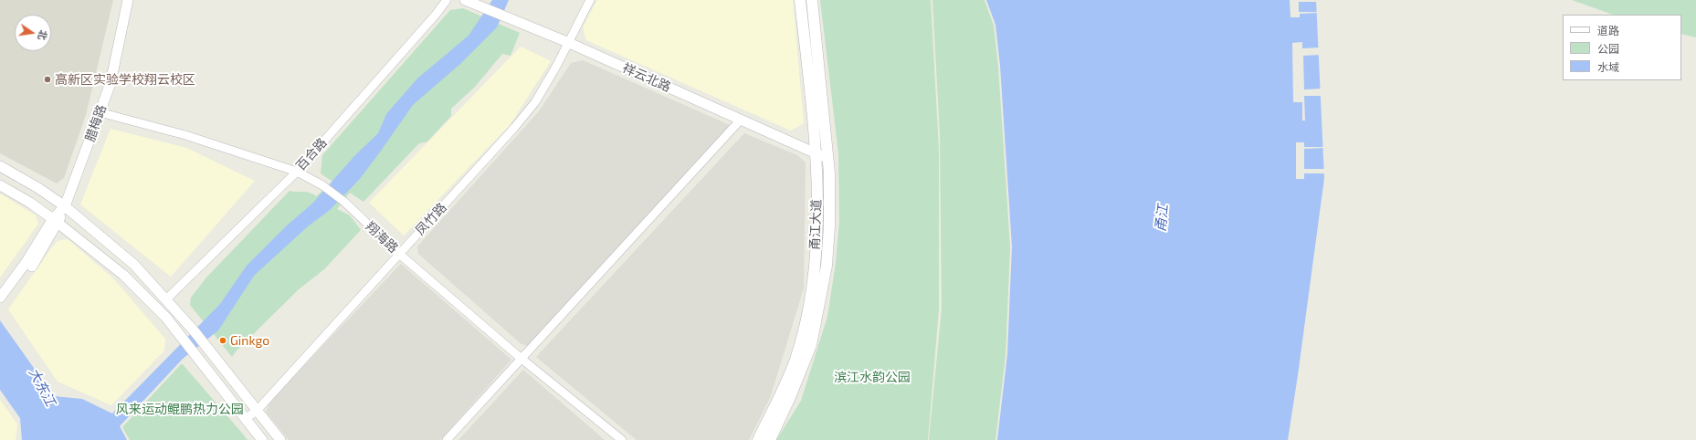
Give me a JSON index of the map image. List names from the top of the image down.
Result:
{
  "streets": {
    "main road": ["甬江大道"],
    "street": [
      "祥云北路",
      "腊梅路",
      "百合路",
      "凤竹路",
      "翔海路"
    ]
  },
  "crossings": [
    ["祥云北路", "凤竹路"],
    ["祥云北路", "甬江大道"],
    ["腊梅路", "翔海路"],
    ["百合路", "翔海路"],
    ["凤竹路", "翔海路"]
  ],
  "water": ["甬江", "大东江"],
  "parks": ["滨江水韵公园", "风来运动鲲鹏热力公园"],
  "places": ["高新区实验学校翔云校区", "Ginkgo"],
  "legend": ["道路", "公园", "水域"],
  "north": "right"
}
